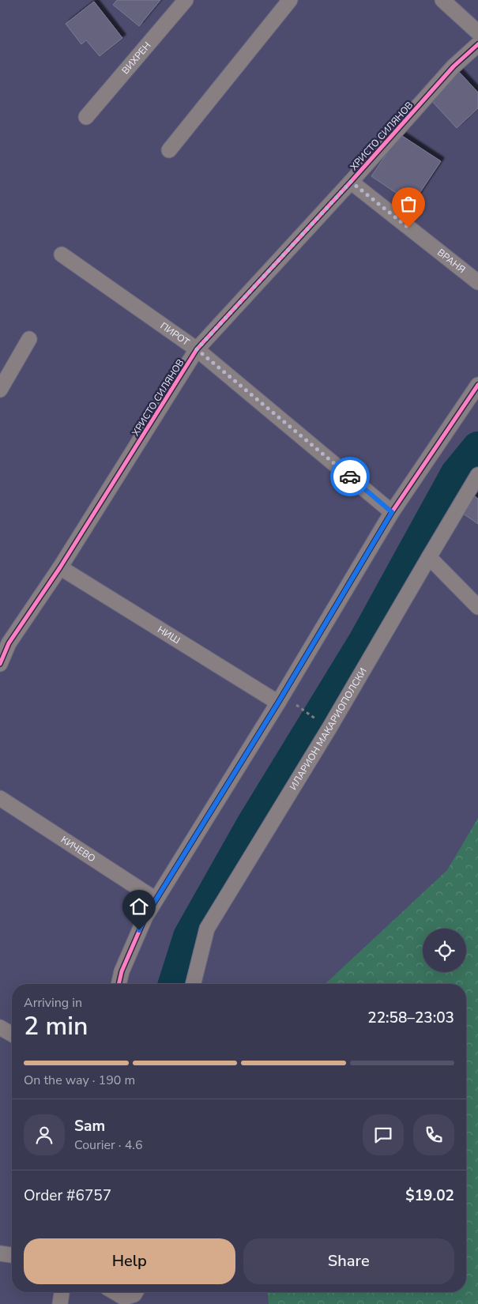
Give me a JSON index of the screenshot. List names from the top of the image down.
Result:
{
  "streets": {
    "street": [
      "ВИХРЕН",
      "ХРИСТО СИЛЯНОВ",
      "ВРАНЯ",
      "ПИРОТ",
      "НИШ",
      "ИЛАРИОН МАКАРИОПОЛСКИ",
      "КИЧЕВО"
    ]
  },
  "crossings": [
    ["ХРИСТО СИЛЯНОВ", "ВРАНЯ"],
    ["ХРИСТО СИЛЯНОВ", "ПИРОТ"],
    ["ХРИСТО СИЛЯНОВ", "НИШ"]
  ],
  "page": {
    "heading": ["2 min", "Arriving in", "22:58–23:03"],
    "panel": [
      "Sam",
      "Courier · 4.6",
      "Order #6757",
      "$19.02"
    ],
    "bar": "On the way · 190 m",
    "buttons": ["Help", "Share"]
  }
}
